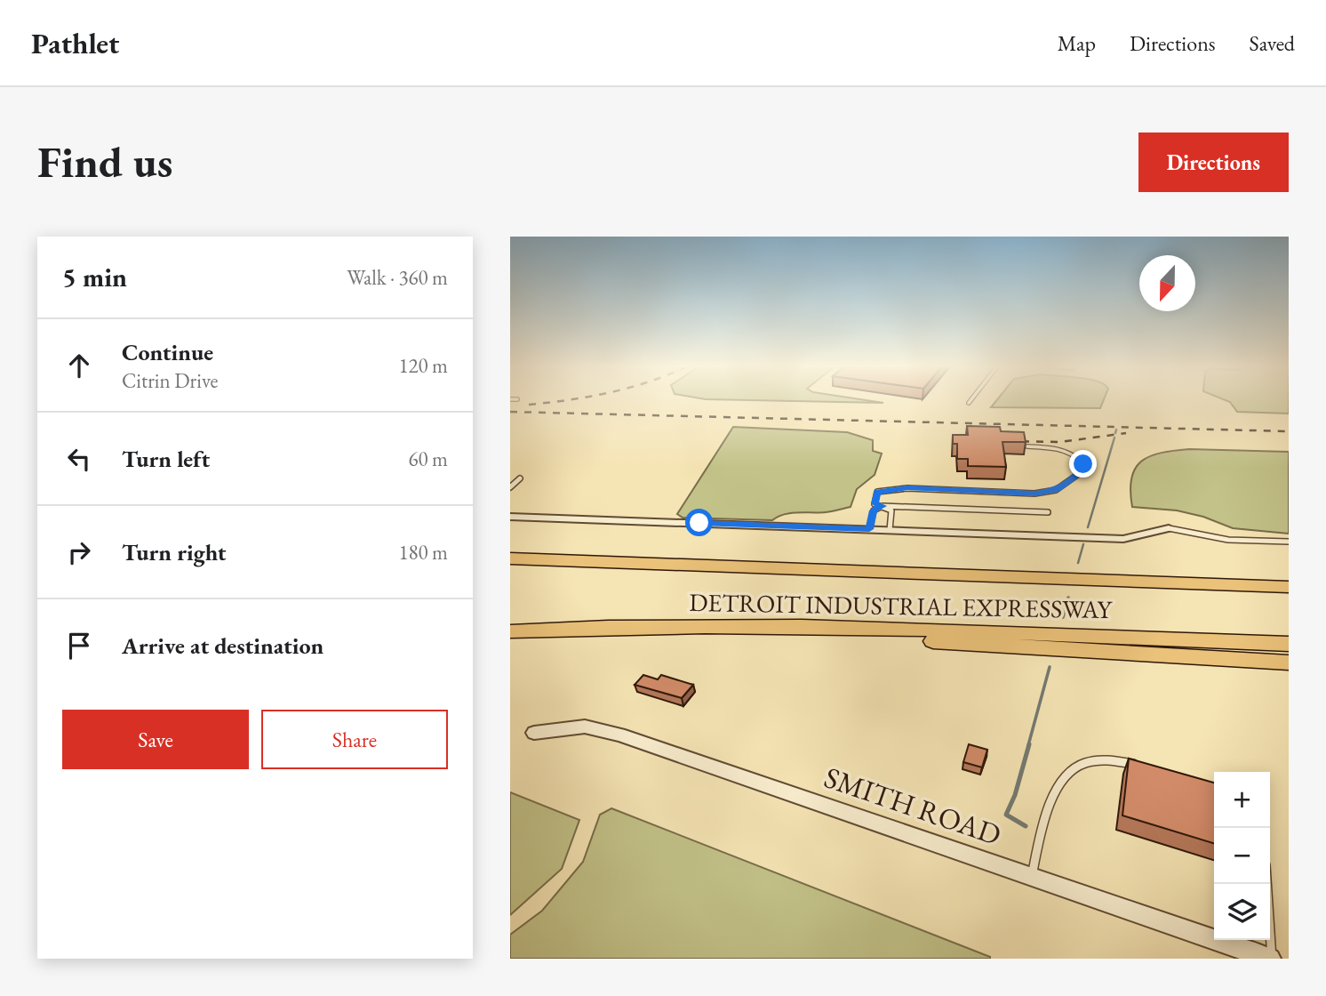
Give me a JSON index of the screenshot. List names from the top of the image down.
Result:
{
  "streets": {
    "highway": ["DETROIT INDUSTRIAL EXPRESSWAY"],
    "street": ["SMITH ROAD"]
  },
  "north": "bottom",
  "page": {
    "header": "Pathlet",
    "nav": ["Map", "Directions", "Saved"],
    "buttons": [
      "Directions",
      ["Save", "Share"]
    ],
    "title": "Find us",
    "heading": ["5 min", "Walk · 360 m"],
    "list": [
      ["Continue", "Citrin Drive", "120 m"],
      ["Turn left", "60 m"],
      ["Turn right", "180 m"],
      "Arrive at destination"
    ],
    "map_buttons": ["+", "−"]
  }
}
